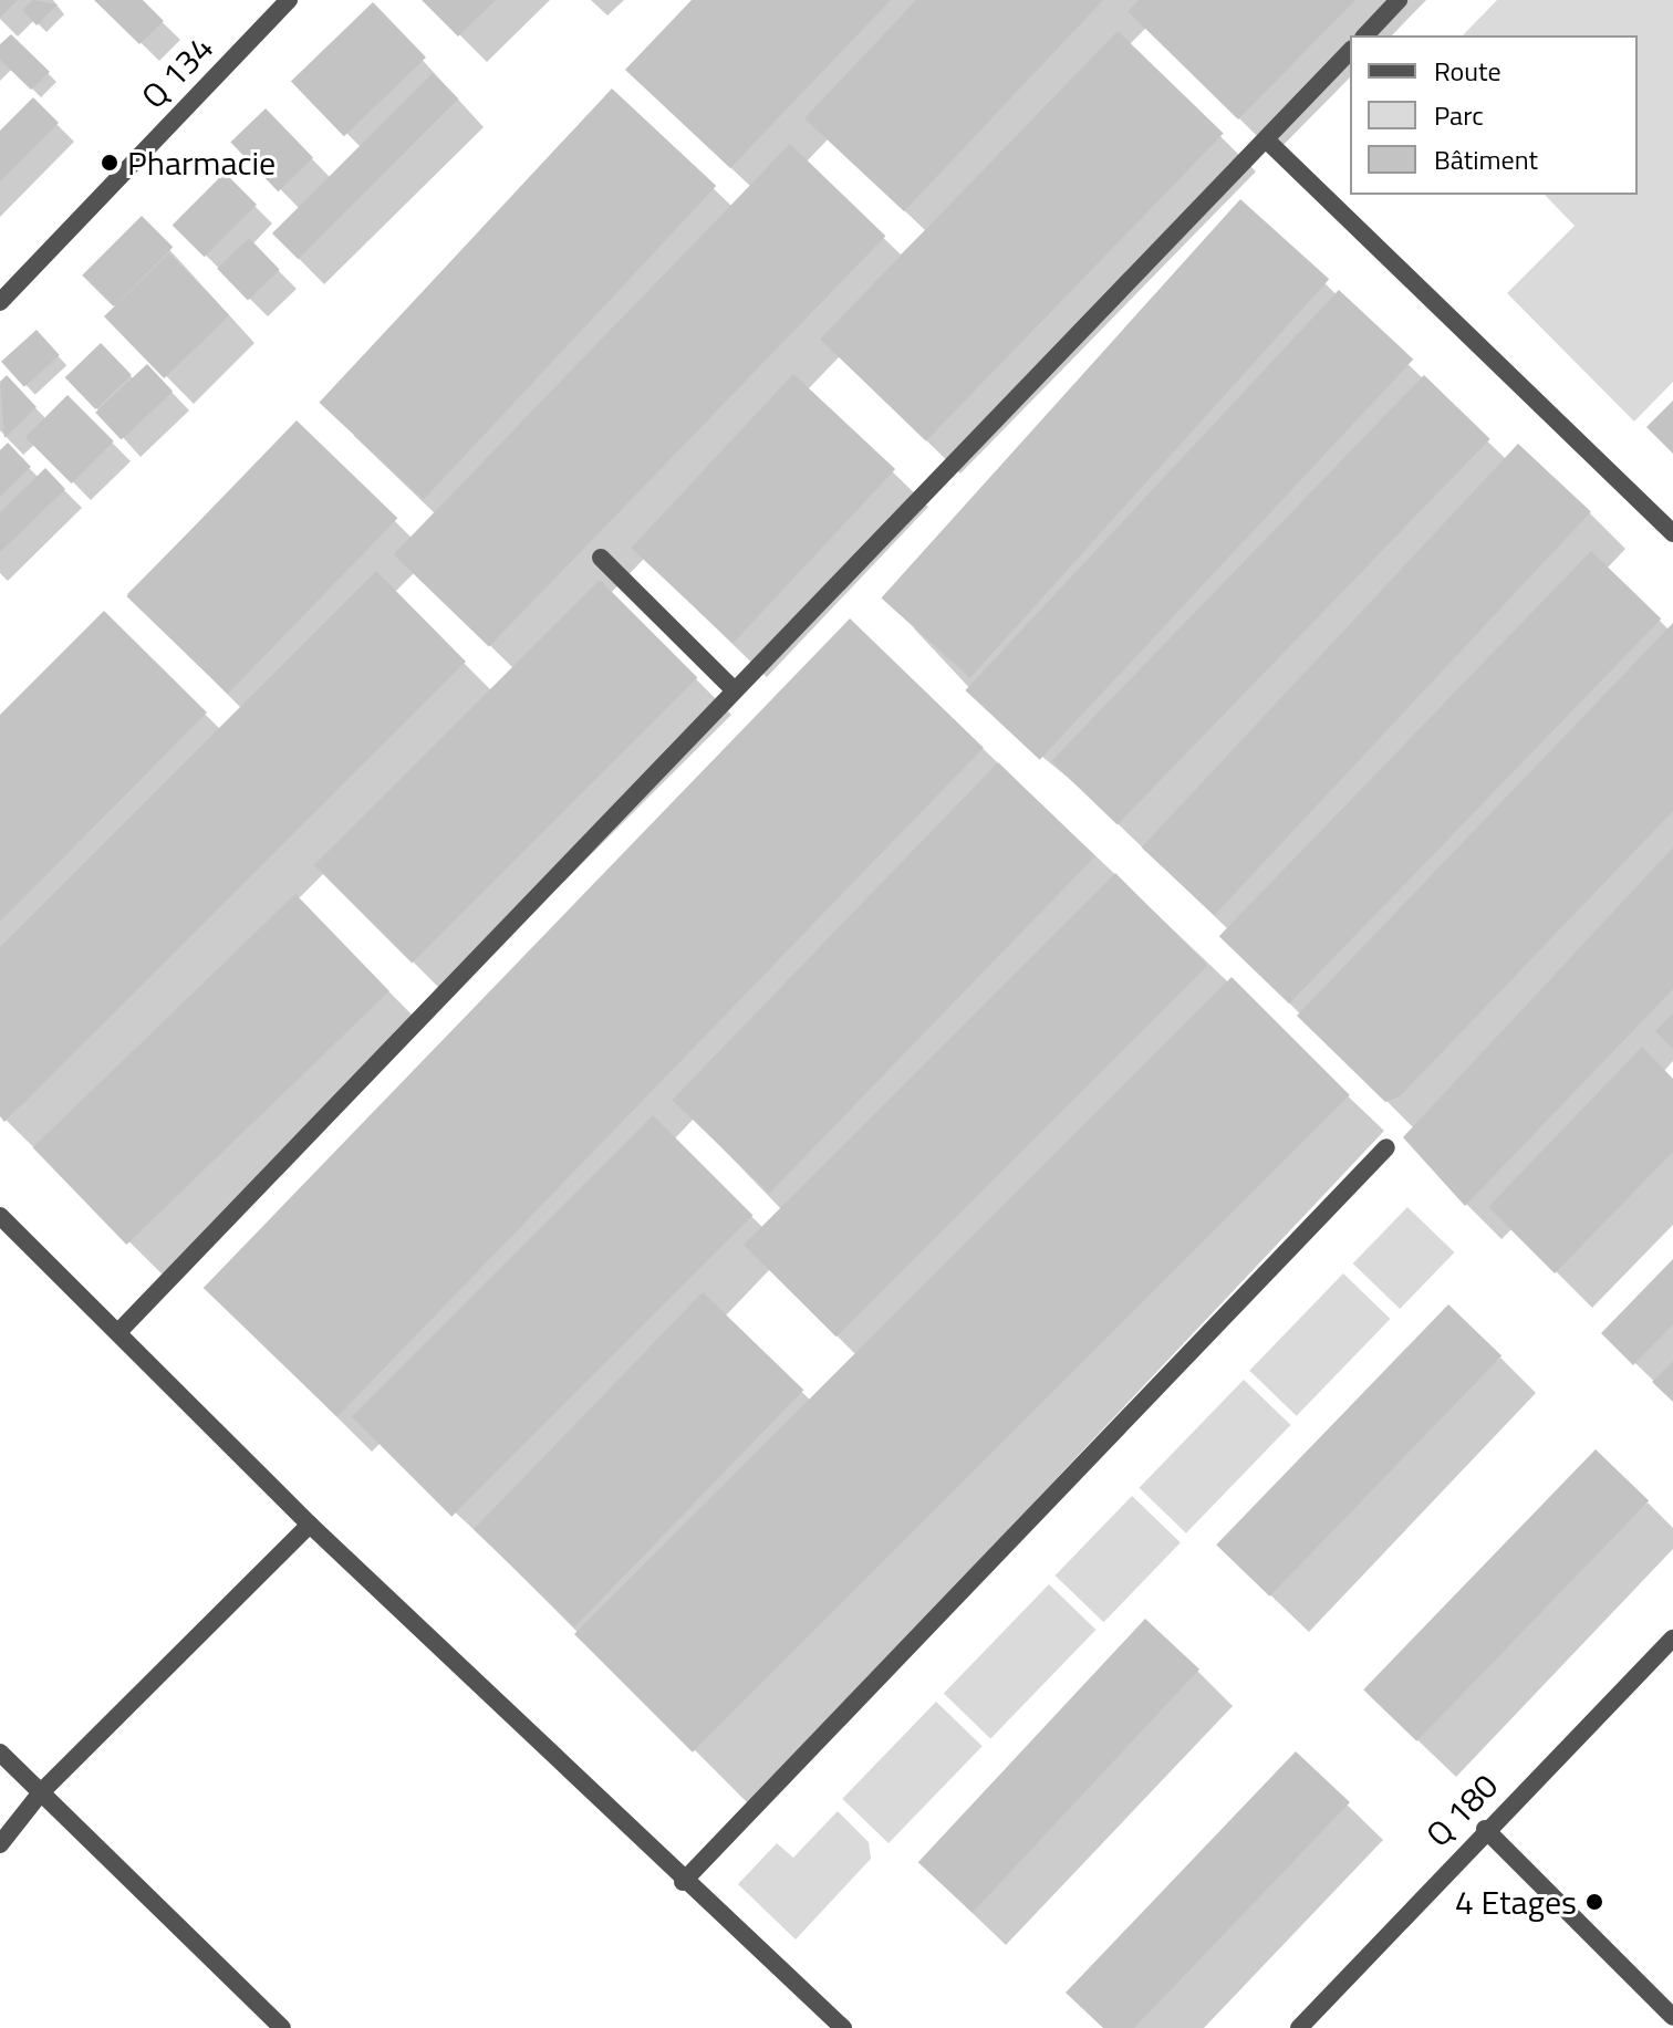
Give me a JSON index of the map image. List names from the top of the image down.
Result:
{
  "streets": {
    "street": ["Q 134", "Q 180"]
  },
  "places": ["Pharmacie", "4 Etages"],
  "legend": ["Route", "Parc", "Bâtiment"]
}
